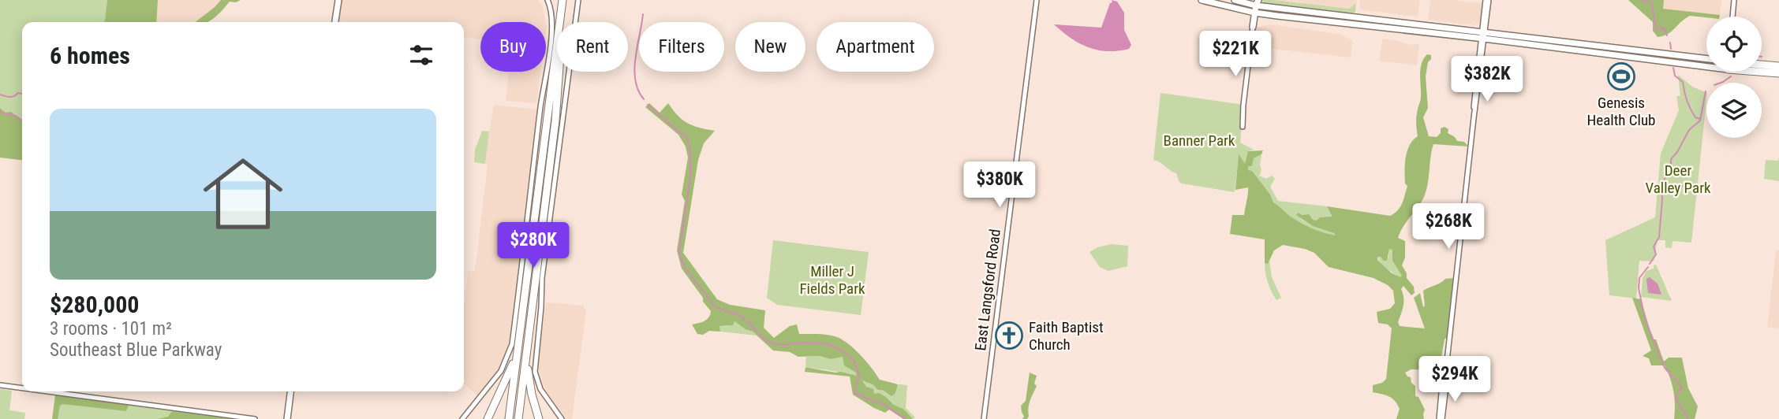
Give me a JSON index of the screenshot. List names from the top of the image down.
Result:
{
  "streets": {
    "street": ["East Langsford Road"]
  },
  "parks": ["Banner Park", "Deer Valley Park", "Miller J Fields Park"],
  "places": {
    "sports": ["Genesis Health Club"],
    "church": ["Faith Baptist Church"]
  },
  "page": {
    "chip": [
      "Buy",
      "Rent",
      "Filters",
      "New",
      "Apartment"
    ],
    "heading": "6 homes",
    "price": [
      "$221K",
      "$382K",
      "$380K",
      "$268K",
      "$280K",
      "$294K"
    ],
    "list": [
      {
        "name": "$280,000",
        "note": "3 rooms · 101 m² · Southeast Blue Parkway"
      }
    ]
  }
}
